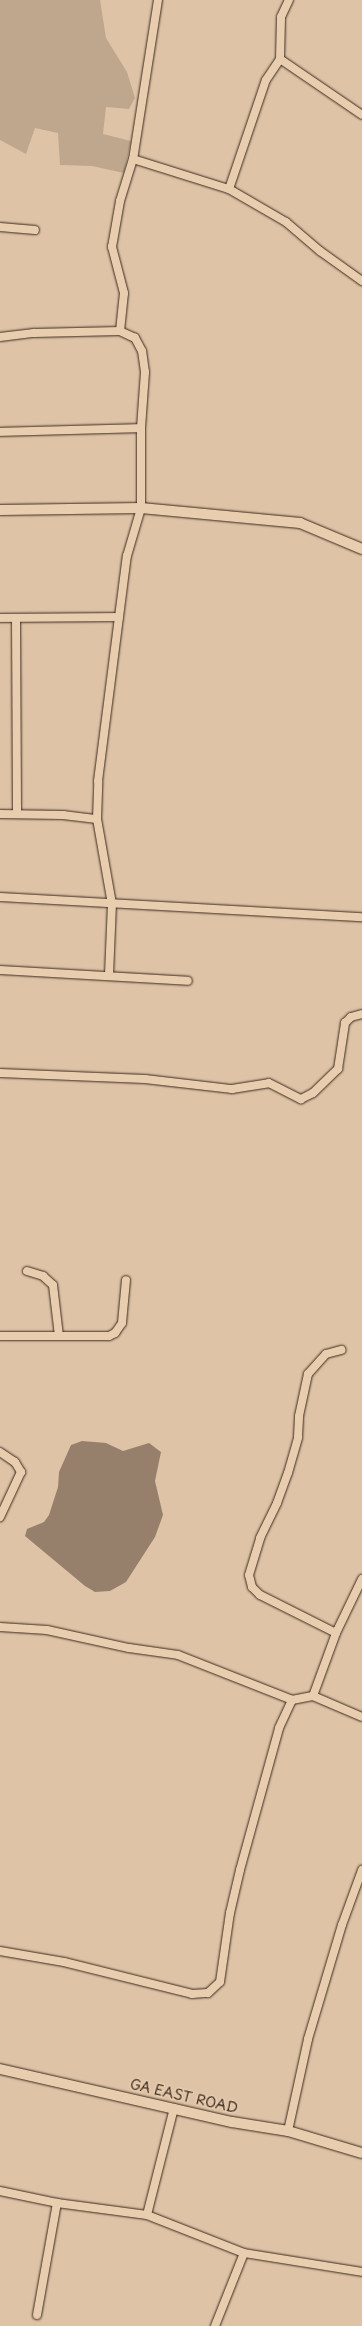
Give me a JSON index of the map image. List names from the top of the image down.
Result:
{
  "streets": {
    "street": ["GA EAST ROAD"]
  }
}
